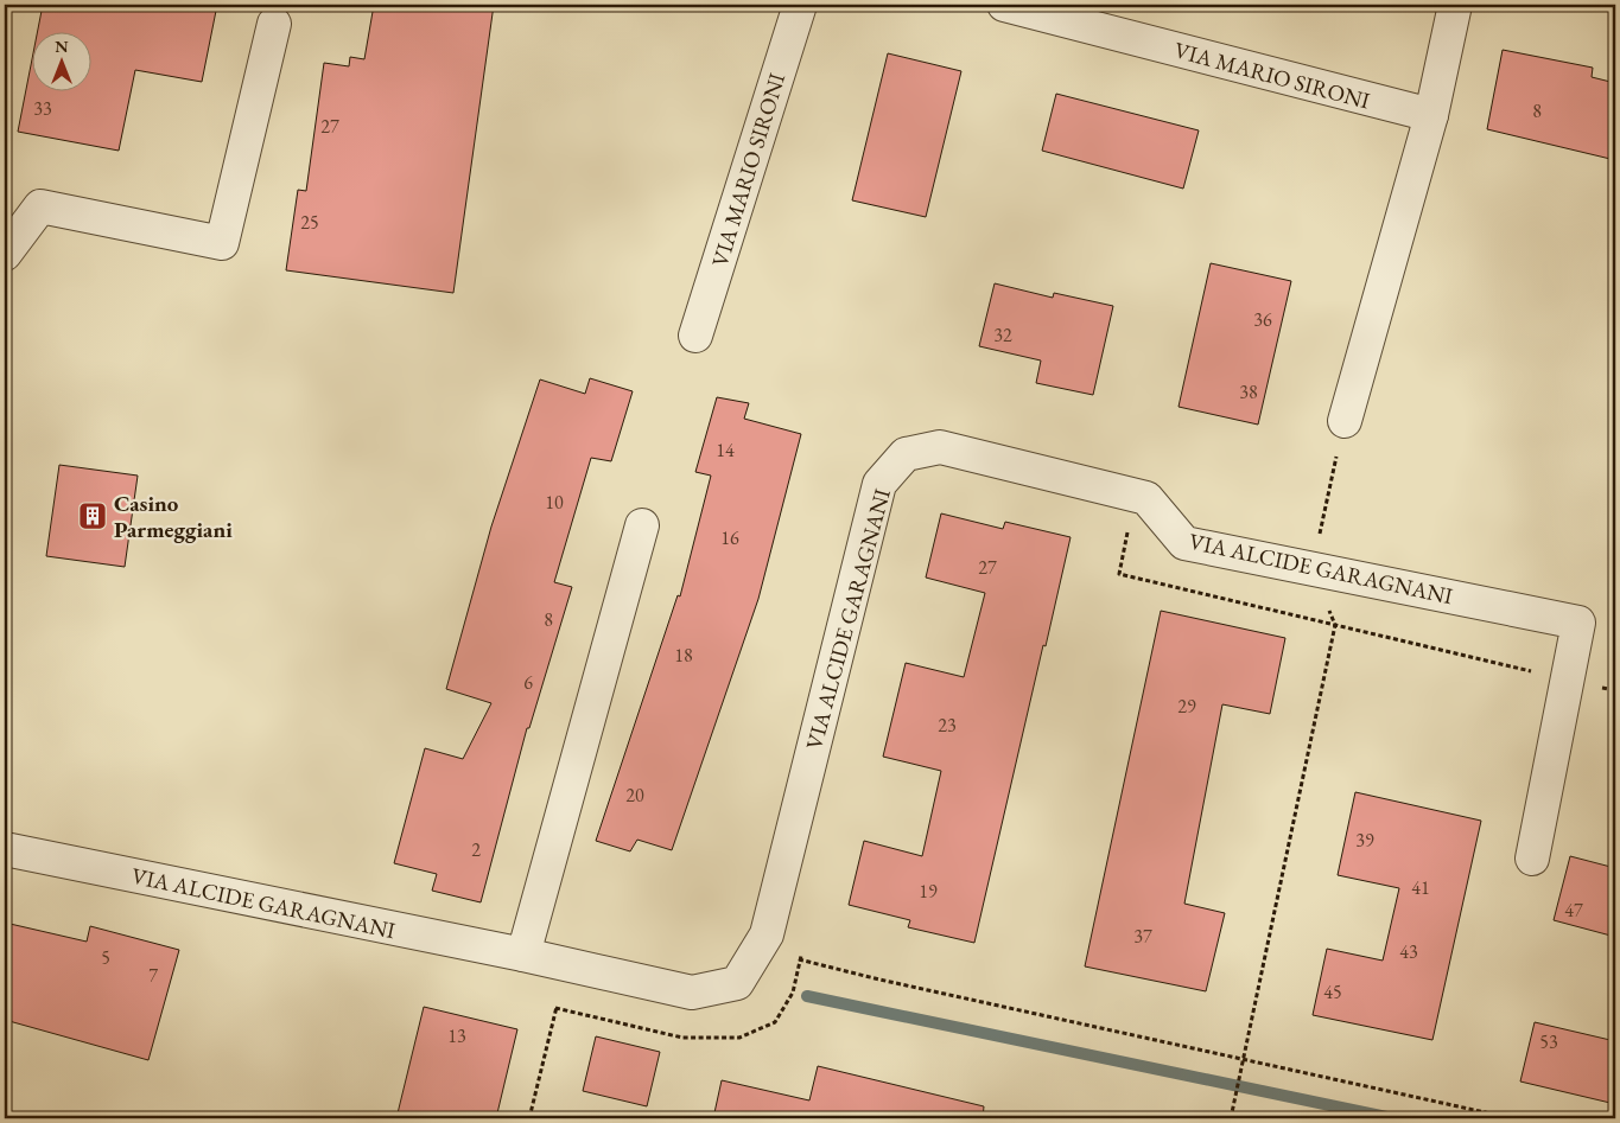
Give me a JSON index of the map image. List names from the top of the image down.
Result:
{
  "streets": {
    "street": ["VIA MARIO SIRONI", "VIA ALCIDE GARAGNANI"]
  },
  "places": {
    "building": ["Casino Parmeggiani"]
  },
  "house_numbers": [
    "33",
    "8",
    "27",
    "25",
    "36",
    "32",
    "38",
    "14",
    "10",
    "16",
    "27",
    "8",
    "18",
    "6",
    "29",
    "23",
    "20",
    "39",
    "2",
    "41",
    "19",
    "47",
    "37",
    "43",
    "5",
    "7",
    "45",
    "13",
    "53"
  ],
  "north": "top"
}
